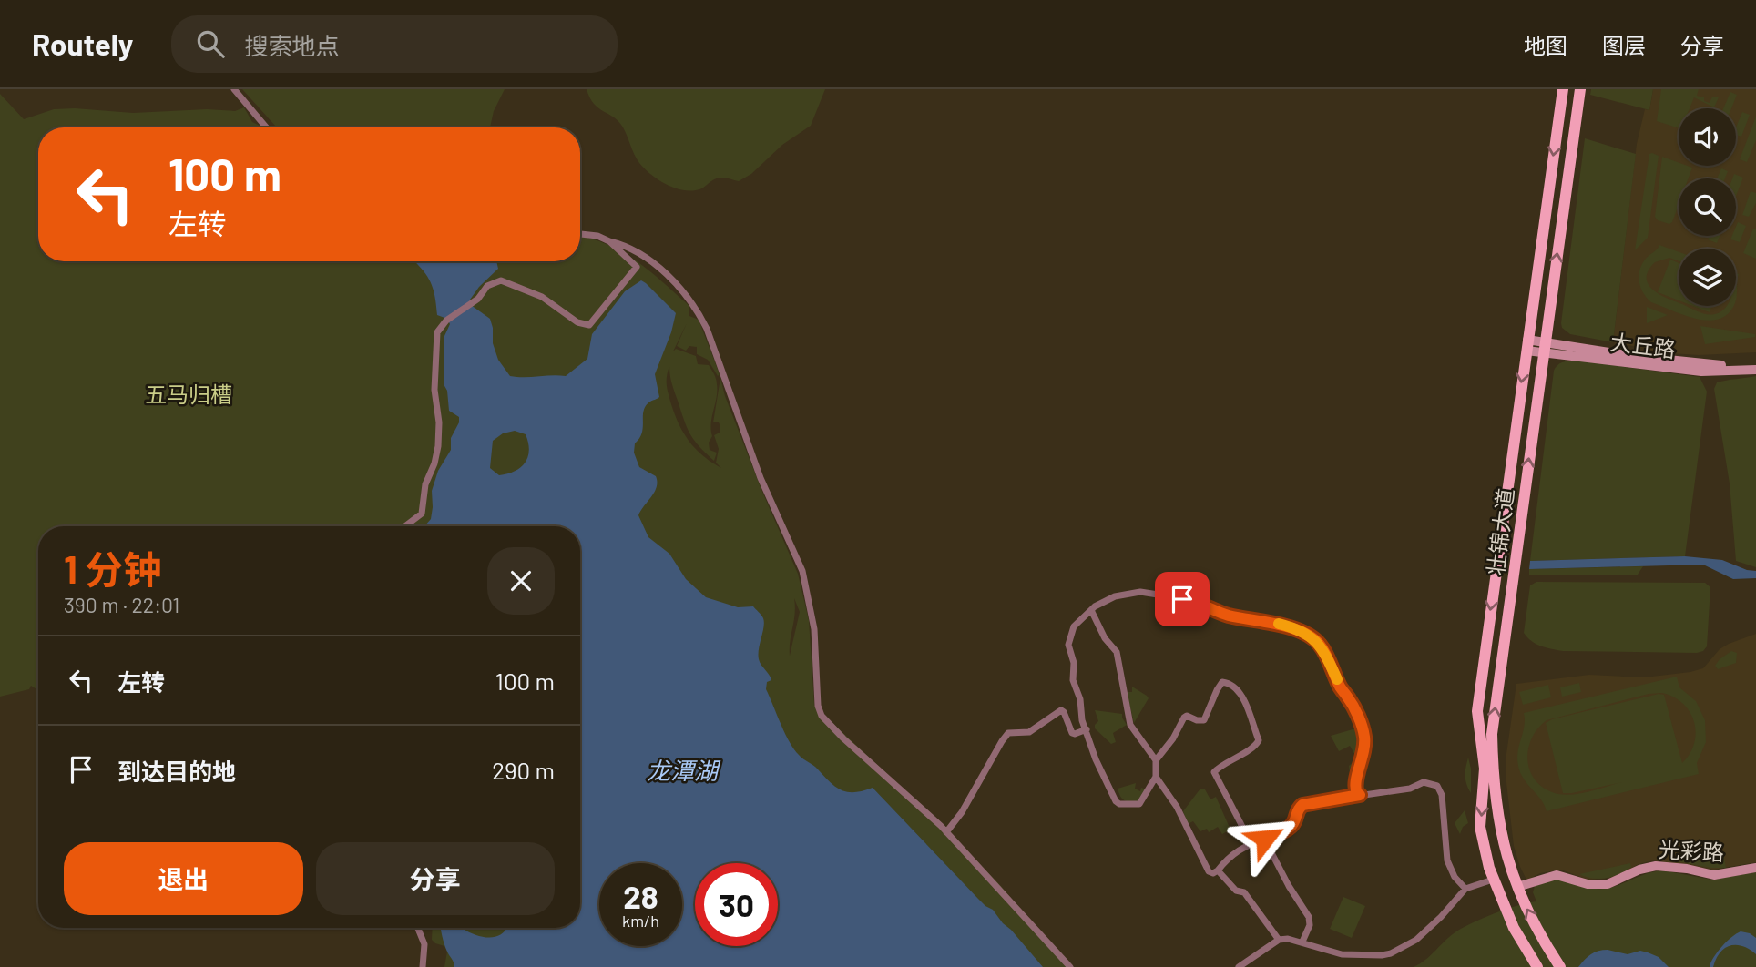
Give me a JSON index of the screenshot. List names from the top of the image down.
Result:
{
  "streets": {
    "main road": ["大丘路", "壮锦大道", "光彩路"]
  },
  "crossings": [
    ["大丘路", "壮锦大道"],
    ["壮锦大道", "光彩路"]
  ],
  "water": ["龙潭湖"],
  "parks": ["五马归槽"],
  "page": {
    "header": "Routely",
    "search": "搜索地点",
    "nav": ["地图", "图层", "分享"],
    "turn": ["100 m", "左转"],
    "heading": ["1 分钟", "390 m · 22:01"],
    "list": [
      {
        "name": "左转",
        "value": "100 m"
      },
      {
        "name": "到达目的地",
        "value": "290 m"
      }
    ],
    "buttons": ["退出", "分享"],
    "speed": "28 km/h",
    "limit": "30"
  }
}
